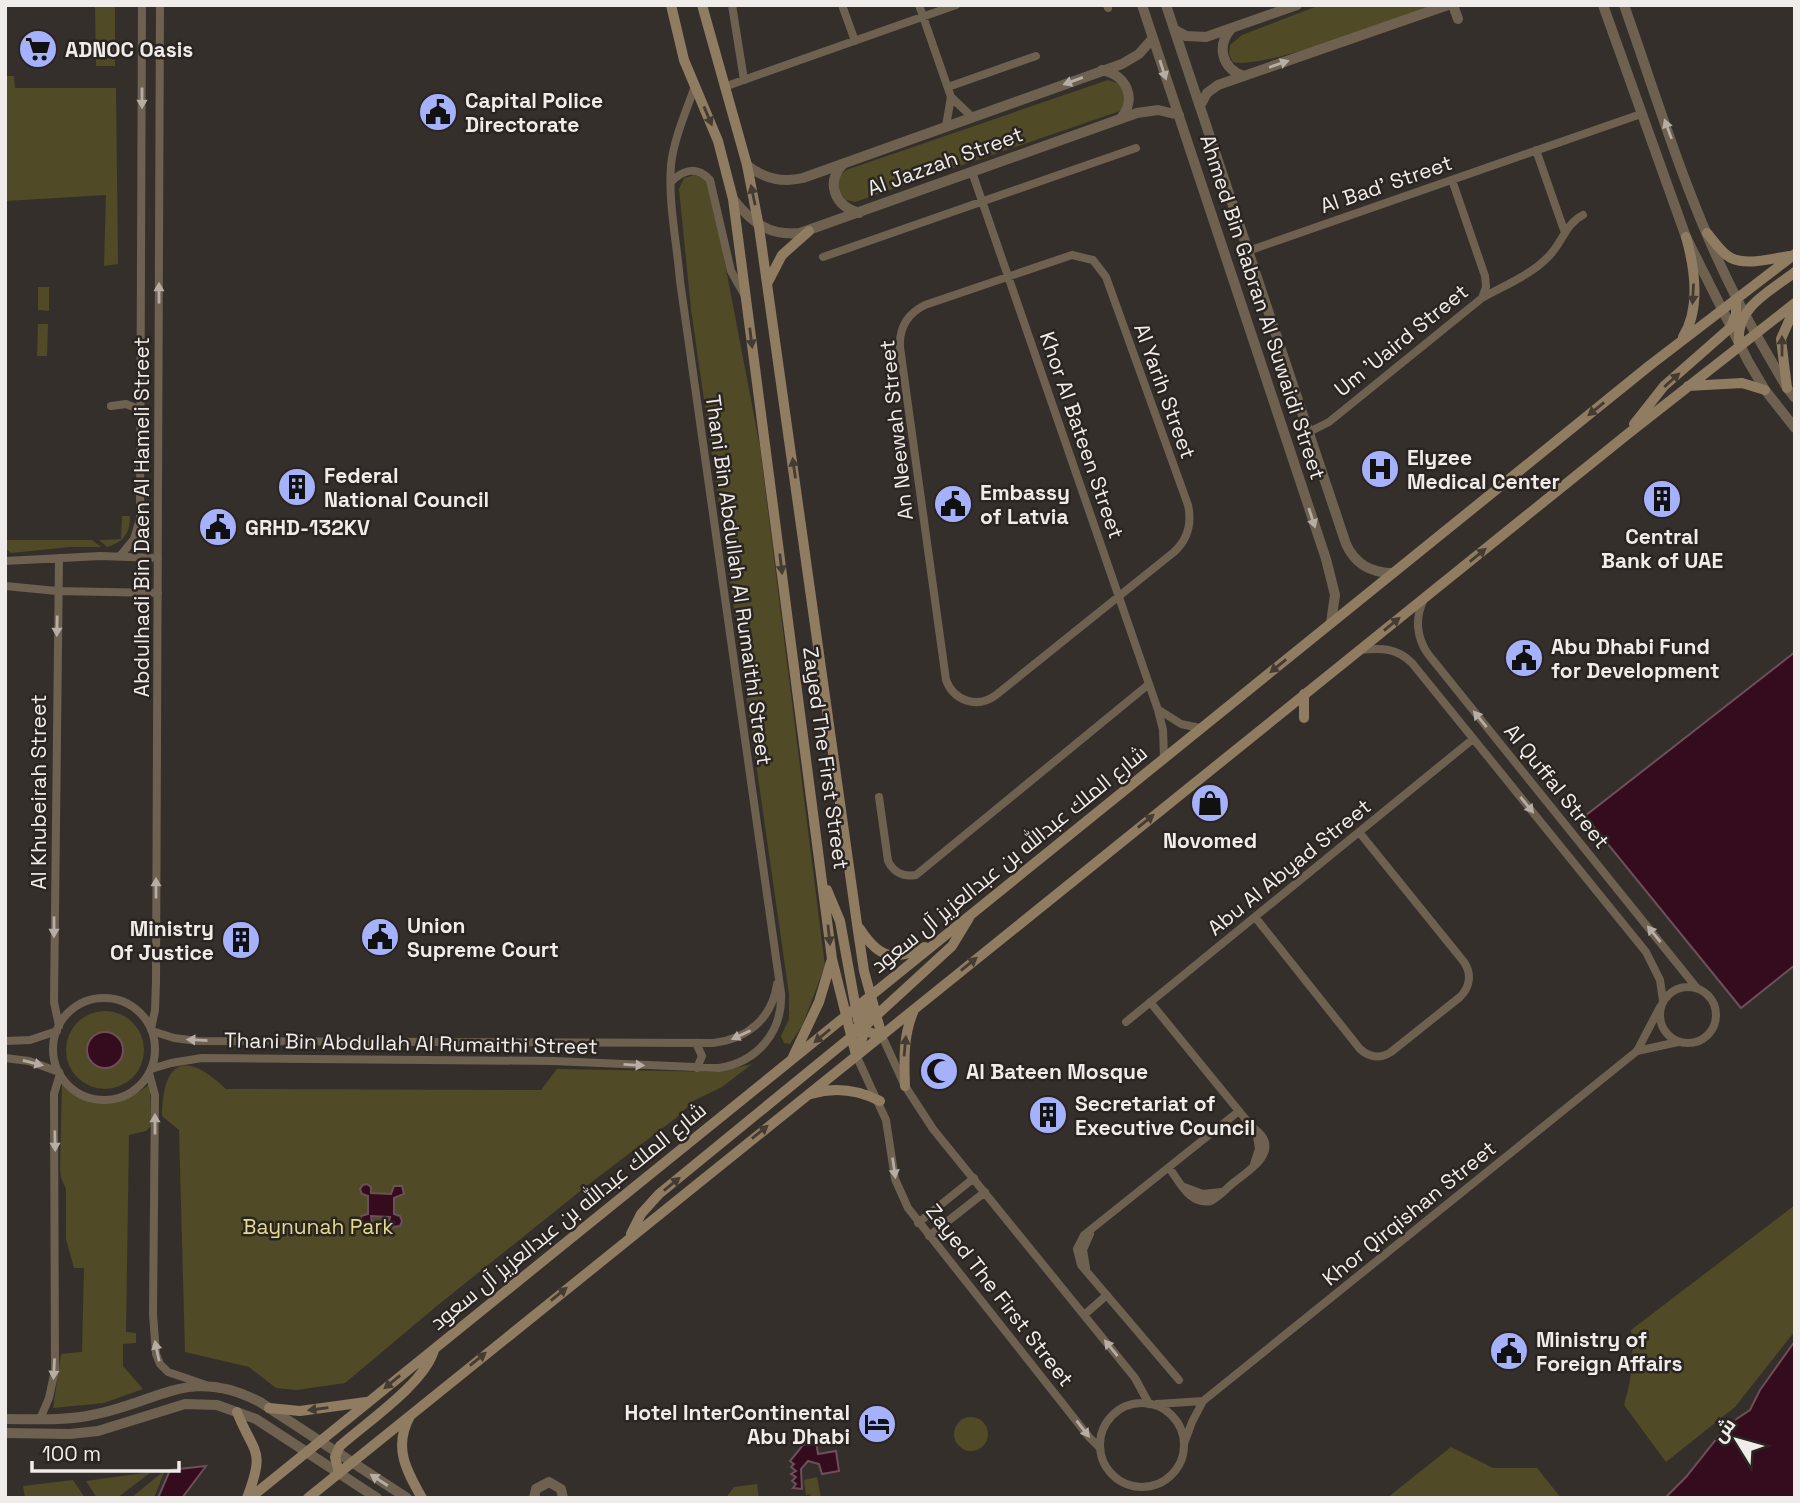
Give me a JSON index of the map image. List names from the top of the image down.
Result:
{
  "streets": {
    "main road": ["Zayed The First Street", "شارع الملك عبدالله بن عبدالعزيز آل سعود"],
    "street": [
      "Al Jazzah Street",
      "Al Bad' Street",
      "Ahmed Bin Gabran Al Suwaidi Street",
      "Um 'Uaird Street",
      "Al Yarih Street",
      "An Neewah Street",
      "Khor Al Bateen Street",
      "Abdulhadi Bin Daen Al Hameli Street",
      "Thani Bin Abdullah Al Rumaithi Street",
      "Al Quffal Street",
      "Al Khubeirah Street",
      "Abu Al Abyad Street",
      "Khor Qirqishan Street"
    ]
  },
  "crossings": [
    ["Al Jazzah Street", "Ahmed Bin Gabran Al Suwaidi Street"],
    ["Al Jazzah Street", "Khor Al Bateen Street"],
    ["Al Jazzah Street", "Zayed The First Street"],
    ["Al Bad' Street", "Ahmed Bin Gabran Al Suwaidi Street"],
    ["Al Bad' Street", "Um 'Uaird Street"],
    ["Ahmed Bin Gabran Al Suwaidi Street", "Um 'Uaird Street"],
    ["Ahmed Bin Gabran Al Suwaidi Street", "شارع الملك عبدالله بن عبدالعزيز آل سعود"],
    ["Al Yarih Street", "An Neewah Street"],
    ["Al Yarih Street", "Khor Al Bateen Street"],
    ["An Neewah Street", "Khor Al Bateen Street"],
    ["Khor Al Bateen Street", "شارع الملك عبدالله بن عبدالعزيز آل سعود"],
    ["Abdulhadi Bin Daen Al Hameli Street", "Thani Bin Abdullah Al Rumaithi Street"],
    ["Abdulhadi Bin Daen Al Hameli Street", "Al Khubeirah Street"],
    ["Thani Bin Abdullah Al Rumaithi Street", "Zayed The First Street"],
    ["Thani Bin Abdullah Al Rumaithi Street", "Al Khubeirah Street"],
    ["Zayed The First Street", "شارع الملك عبدالله بن عبدالعزيز آل سعود"],
    ["Zayed The First Street", "Khor Qirqishan Street"],
    ["Al Quffal Street", "Abu Al Abyad Street"],
    ["Al Quffal Street", "Khor Qirqishan Street"]
  ],
  "one_way": ["Al Khubeirah Street"],
  "parks": ["Baynunah Park"],
  "places": {
    "supermarket": ["ADNOC Oasis"],
    "public building": [
      "Capital Police Directorate",
      "Embassy of Latvia",
      "GRHD-132KV",
      "Abu Dhabi Fund for Development",
      "Union Supreme Court",
      "Ministry of Foreign Affairs"
    ],
    "hospital": ["Elyzee Medical Center"],
    "building": [
      "Federal National Council",
      "Central Bank of UAE",
      "Ministry Of Justice",
      "Secretariat of Executive Council"
    ],
    "shop": ["Novomed"],
    "mosque": ["Al Bateen Mosque"],
    "hotel": ["Hotel InterContinental Abu Dhabi"]
  },
  "scale_bar": "100 m",
  "north": "top left"
}
